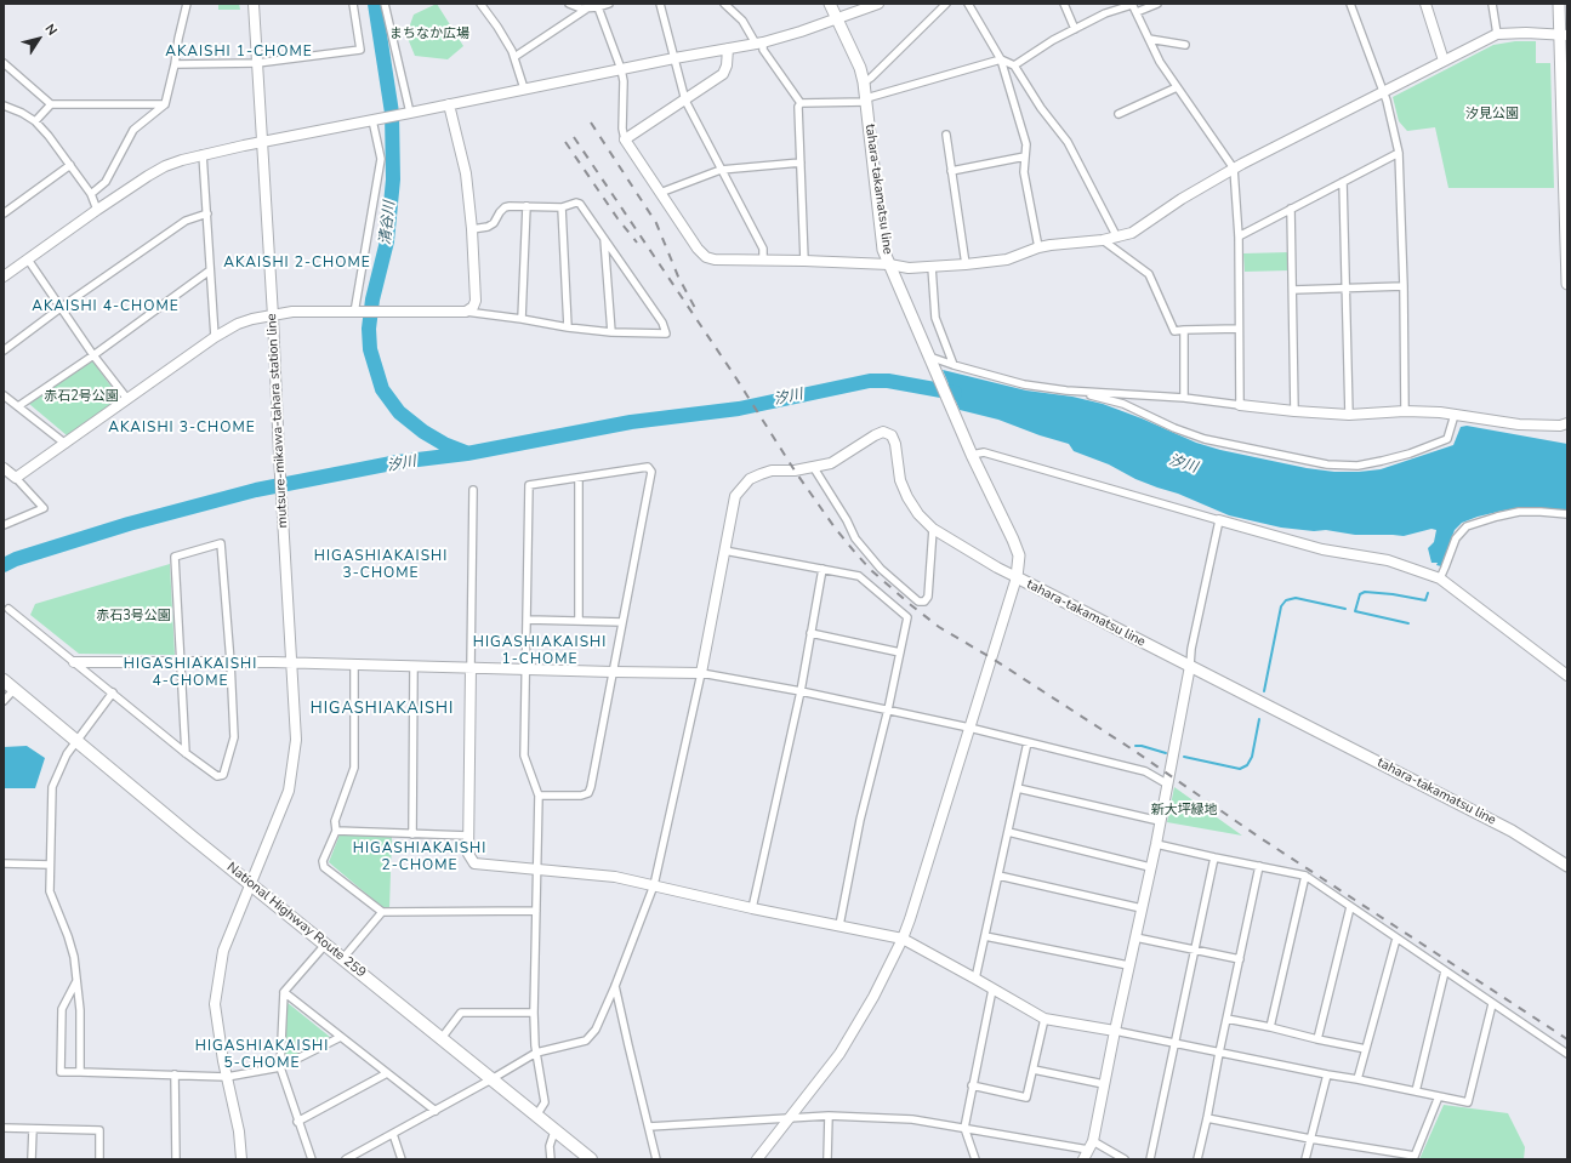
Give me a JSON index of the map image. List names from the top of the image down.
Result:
{
  "streets": {
    "highway": ["National Highway Route 259"],
    "main road": ["tahara-takamatsu line"],
    "street": ["mutsure-mikawa-tahara station line"]
  },
  "crossings": [
    ["mutsure-mikawa-tahara station line", "National Highway Route 259"]
  ],
  "districts": [
    "AKAISHI 1-CHOME",
    "AKAISHI 2-CHOME",
    "AKAISHI 4-CHOME",
    "AKAISHI 3-CHOME",
    "HIGASHIAKAISHI 3-CHOME",
    "HIGASHIAKAISHI 1-CHOME",
    "HIGASHIAKAISHI 4-CHOME",
    "HIGASHIAKAISHI",
    "HIGASHIAKAISHI 2-CHOME",
    "HIGASHIAKAISHI 5-CHOME"
  ],
  "water": ["清谷川", "汐川"],
  "parks": [
    "まちなか広場",
    "汐見公園",
    "赤石2号公園",
    "赤石3号公園",
    "新大坪緑地"
  ],
  "north": "top right"
}
